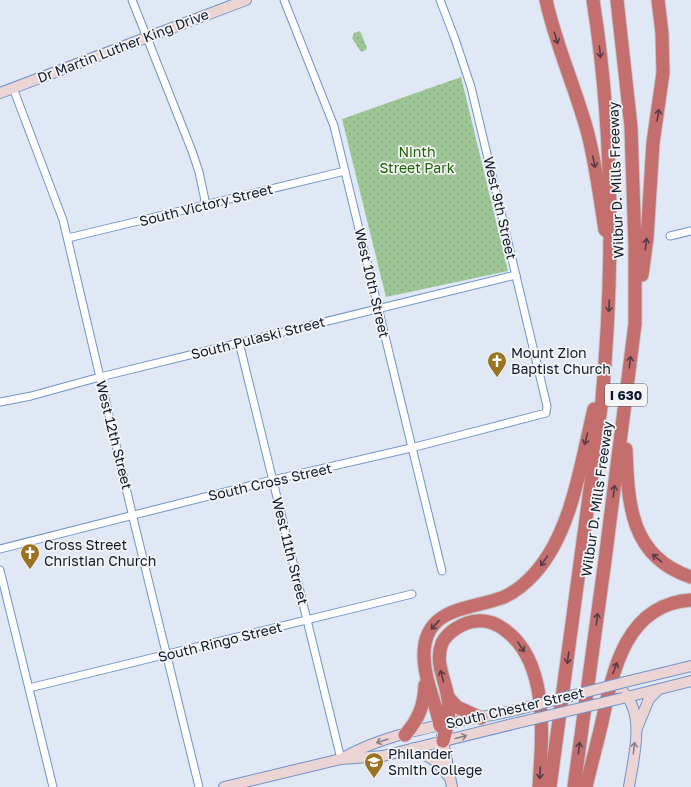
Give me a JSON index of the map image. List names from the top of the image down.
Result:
{
  "streets": {
    "highway": ["Wilbur D. Mills Freeway", "I 630"],
    "main road": ["Dr Martin Luther King Drive", "South Chester Street"],
    "street": [
      "South Victory Street",
      "West 9th Street",
      "West 10th Street",
      "South Pulaski Street",
      "West 12th Street",
      "South Cross Street",
      "West 11th Street",
      "South Ringo Street"
    ]
  },
  "crossings": [
    ["Dr Martin Luther King Drive", "West 12th Street"],
    ["South Victory Street", "West 10th Street"],
    ["South Victory Street", "West 12th Street"],
    ["West 9th Street", "South Pulaski Street"],
    ["West 9th Street", "South Cross Street"],
    ["West 10th Street", "South Pulaski Street"],
    ["West 10th Street", "South Cross Street"],
    ["South Pulaski Street", "West 12th Street"],
    ["South Pulaski Street", "West 11th Street"],
    ["West 12th Street", "South Cross Street"],
    ["West 12th Street", "South Ringo Street"],
    ["South Cross Street", "West 11th Street"],
    ["West 11th Street", "South Ringo Street"],
    ["West 11th Street", "South Chester Street"]
  ],
  "parks": ["Ninth Street Park"],
  "places": {
    "church": ["Mount Zion Baptist Church", "Cross Street Christian Church"],
    "school or university": ["Philander Smith College"]
  }
}
